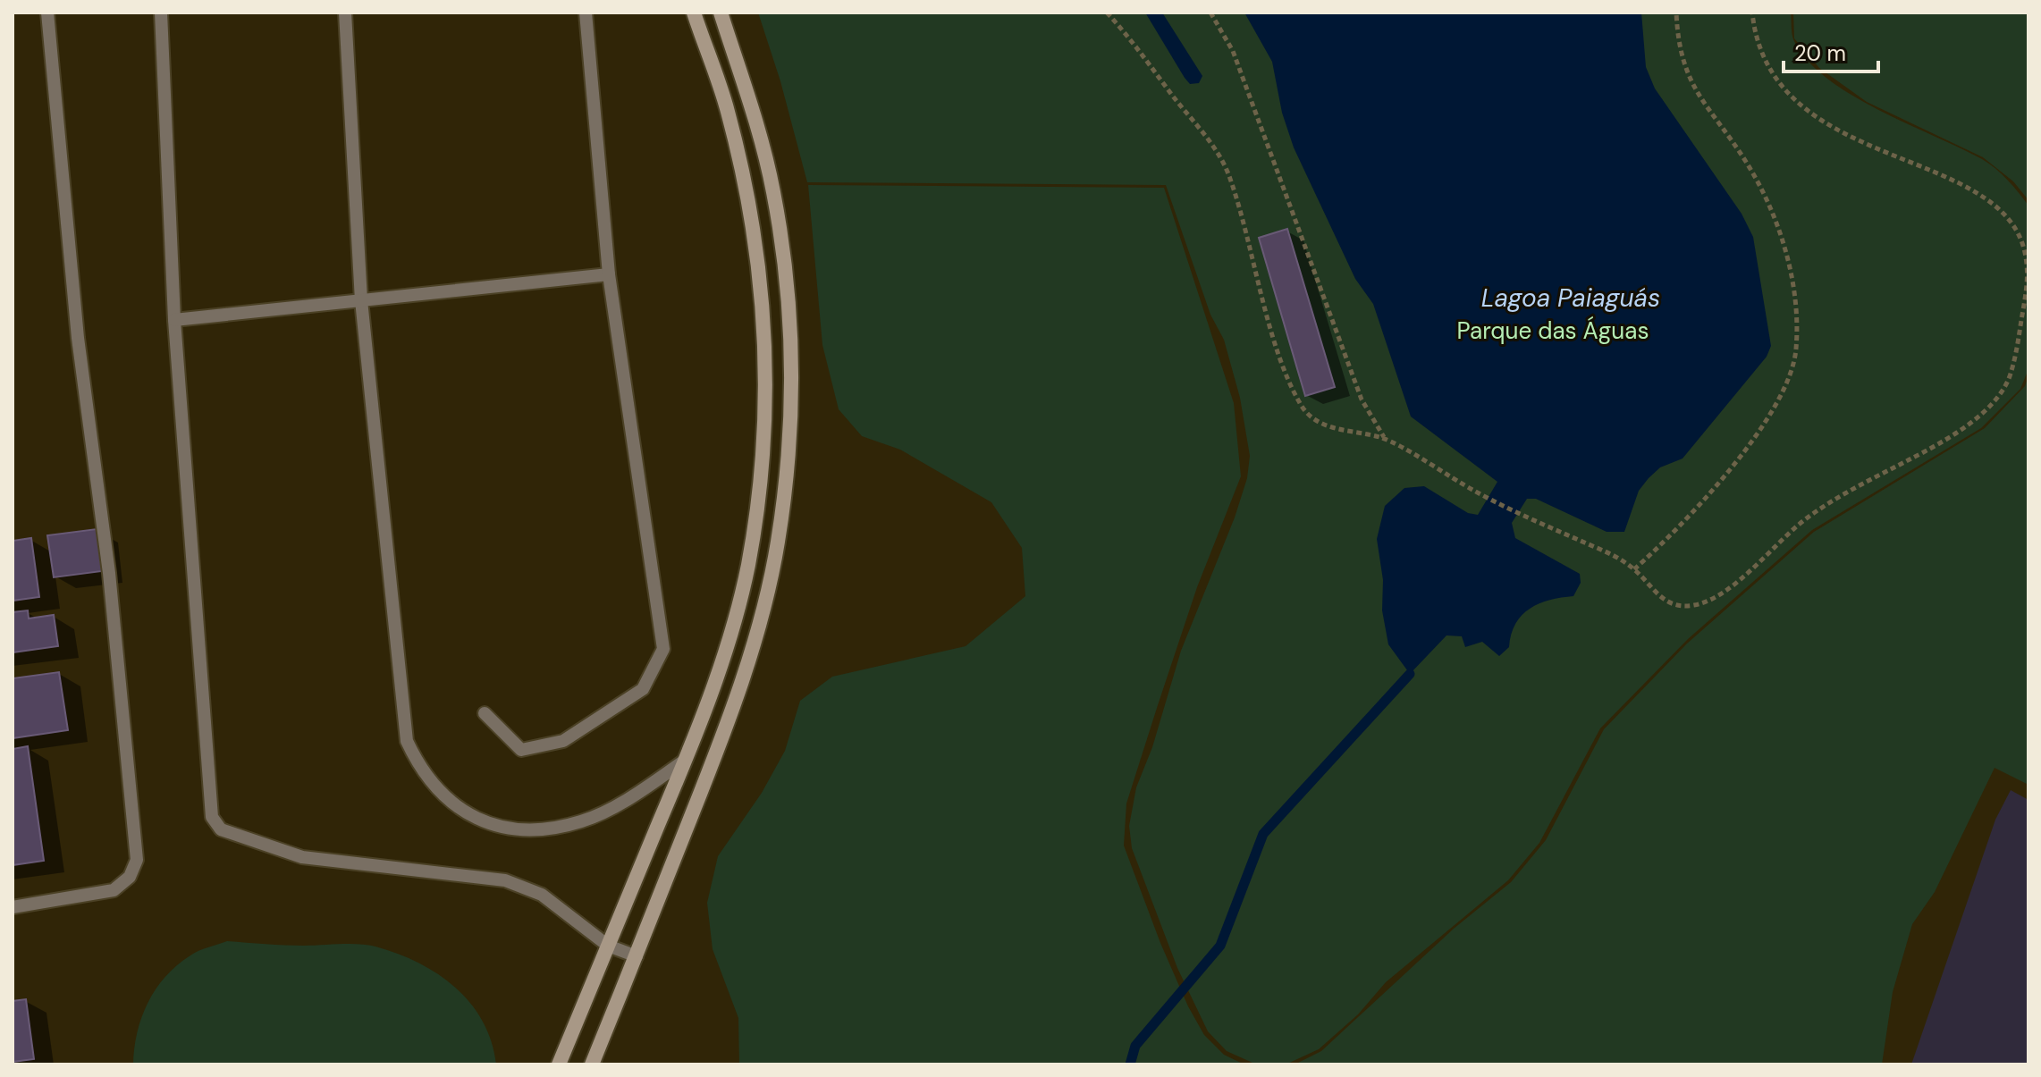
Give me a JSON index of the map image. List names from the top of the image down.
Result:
{
  "water": ["Lagoa Paiaguás"],
  "parks": ["Parque das Águas"],
  "scale_bar": "20 m"
}
